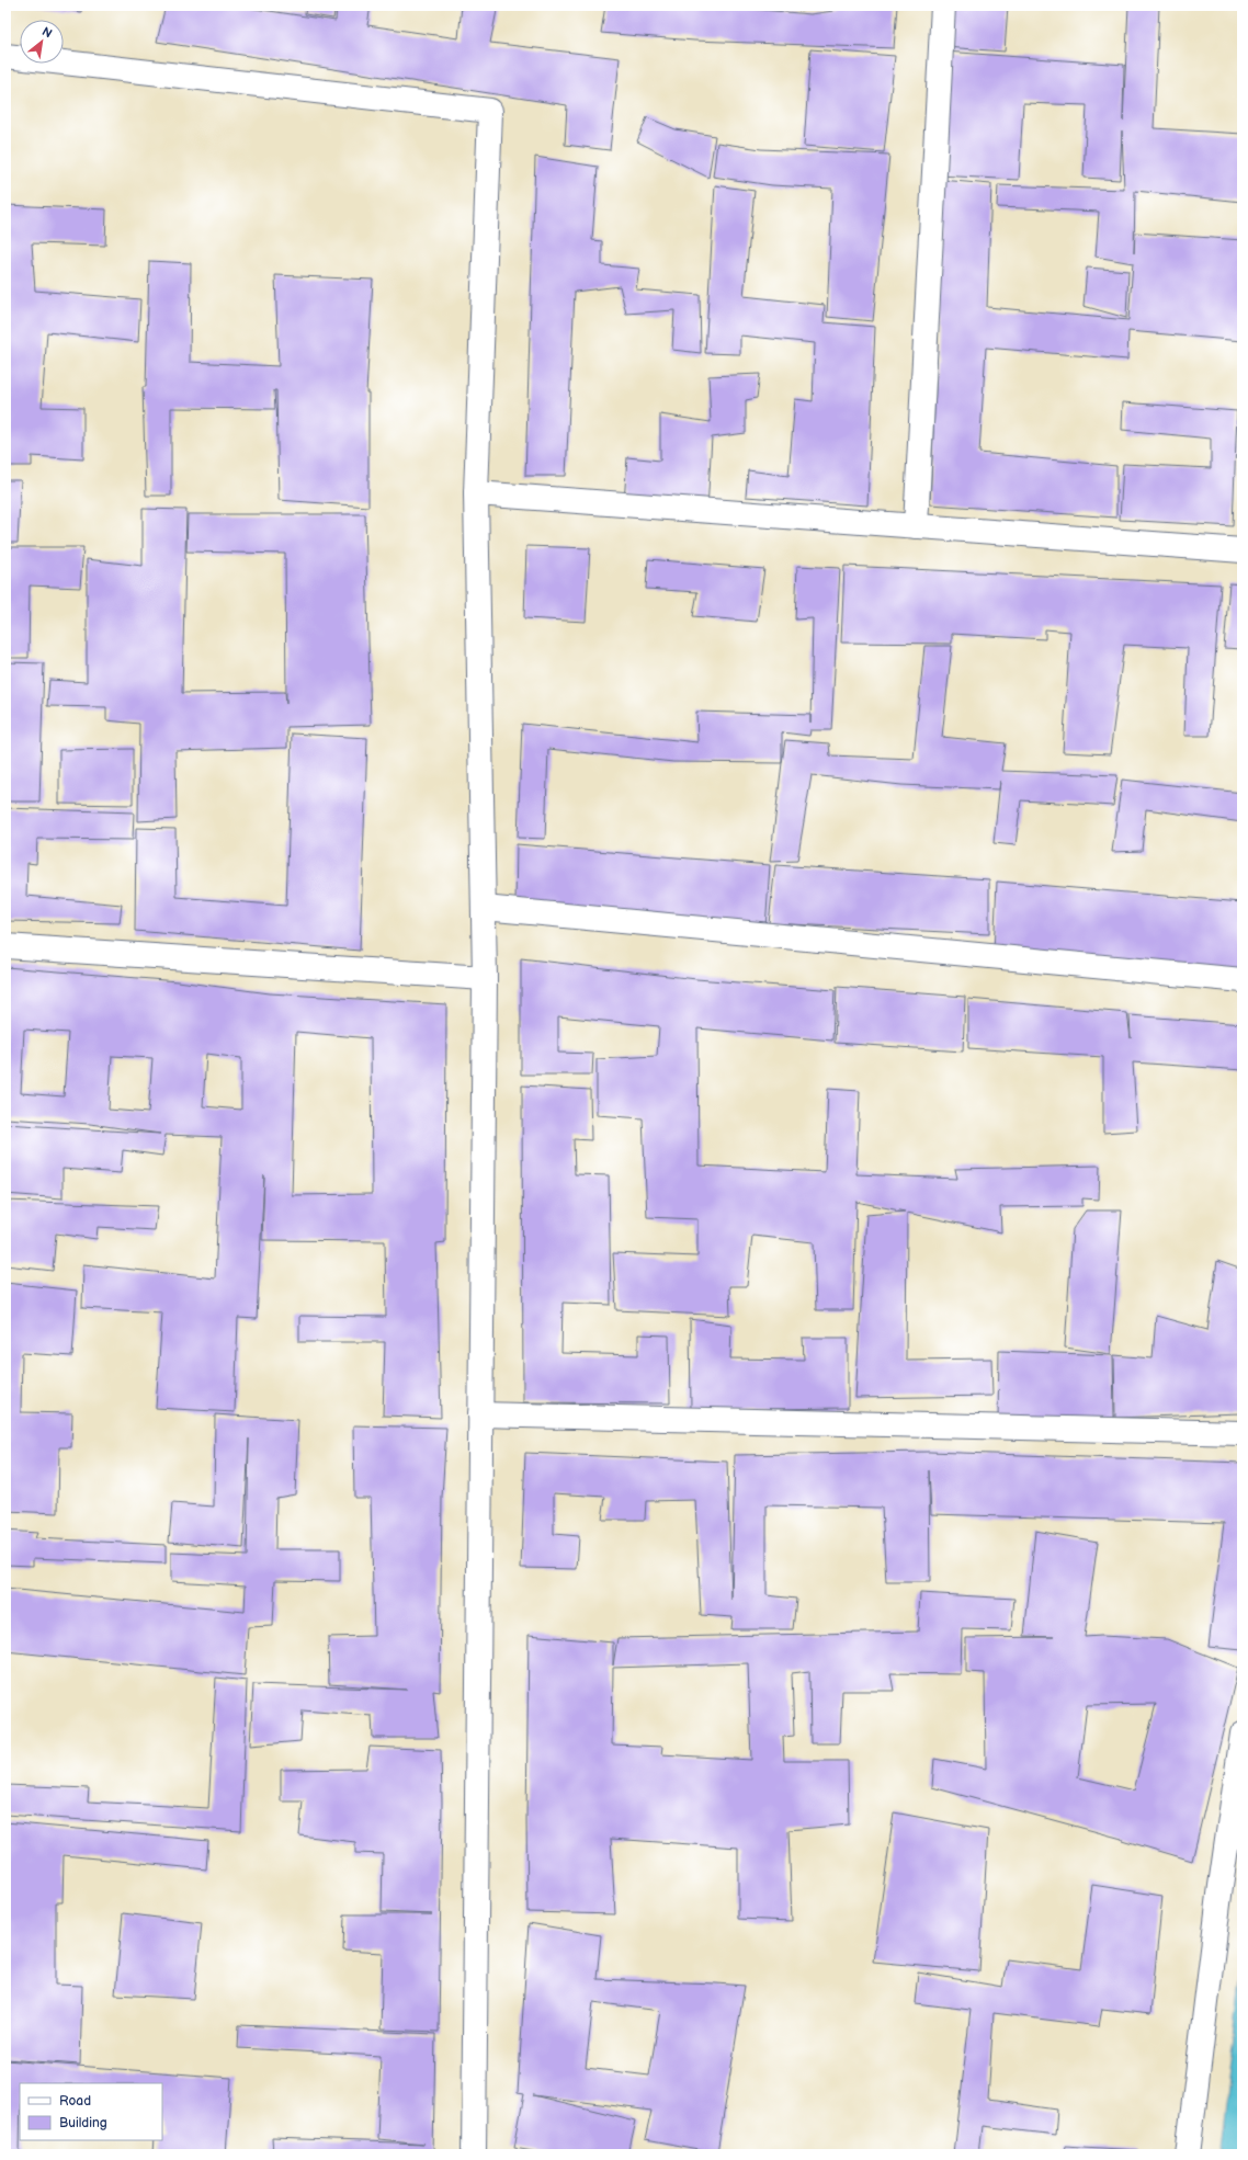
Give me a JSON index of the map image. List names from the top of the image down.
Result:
{
  "legend": ["Road", "Building"],
  "north": "top right"
}
